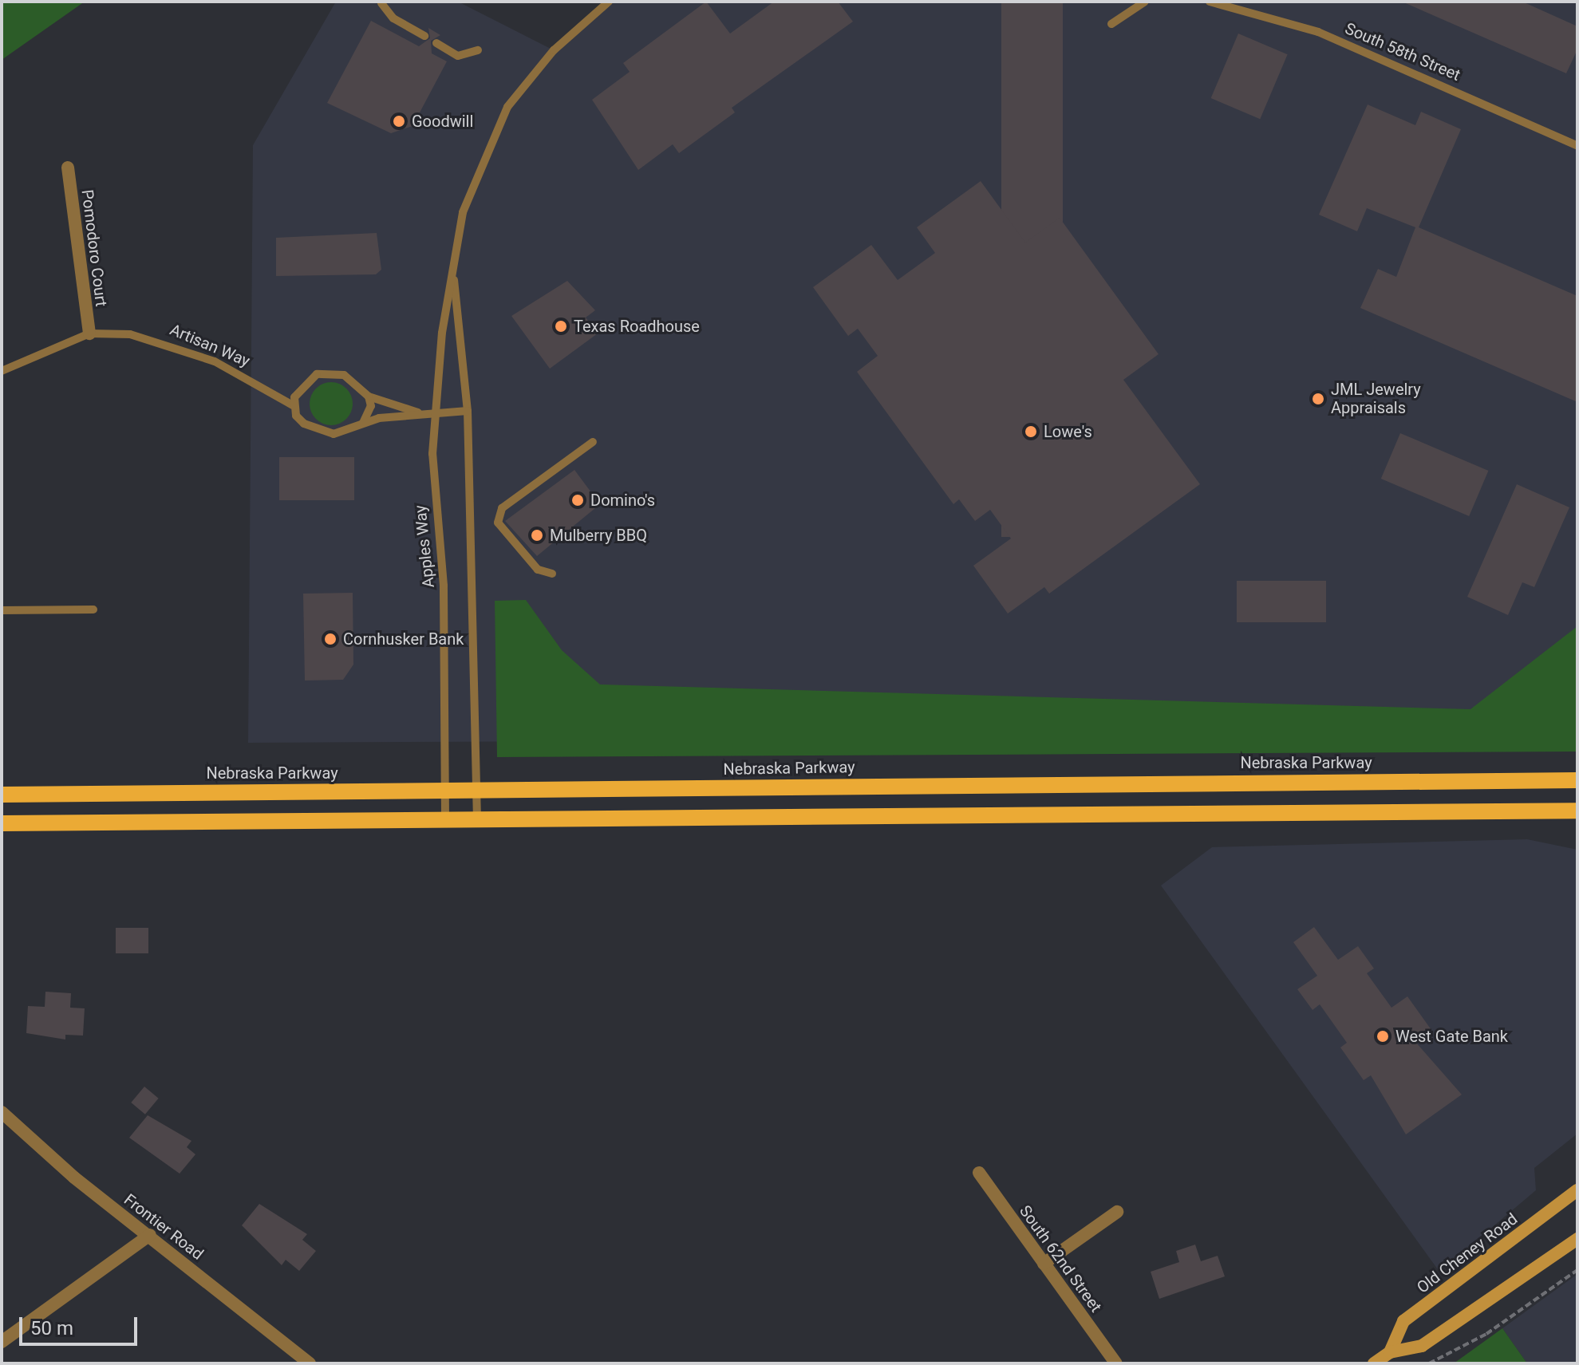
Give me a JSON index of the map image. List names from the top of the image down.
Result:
{
  "streets": {
    "main road": ["Nebraska Parkway", "Old Cheney Road"],
    "street": ["Pomodoro Court", "Frontier Road", "South 62nd Street"],
    "lane": ["South 58th Street", "Artisan Way", "Apples Way"]
  },
  "crossings": [
    ["Pomodoro Court", "Artisan Way"],
    ["Apples Way", "Nebraska Parkway"]
  ],
  "places": [
    "Goodwill",
    "Texas Roadhouse",
    "JML Jewelry Appraisals",
    "Lowe's",
    "Domino's",
    "Mulberry BBQ",
    "Cornhusker Bank",
    "West Gate Bank"
  ],
  "scale_bar": "50 m"
}
